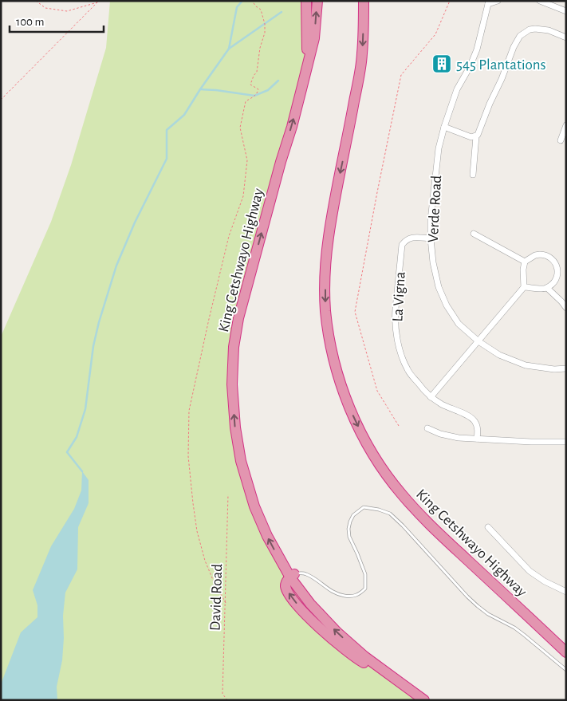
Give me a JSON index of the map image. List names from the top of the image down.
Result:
{
  "streets": {
    "highway": ["King Cetshwayo Highway"],
    "street": ["Verde Road", "La Vigna"],
    "path": ["David Road"]
  },
  "crossings": [
    ["Verde Road", "La Vigna"]
  ],
  "places": {
    "building": ["545 Plantations"]
  },
  "scale_bar": "100 m"
}
